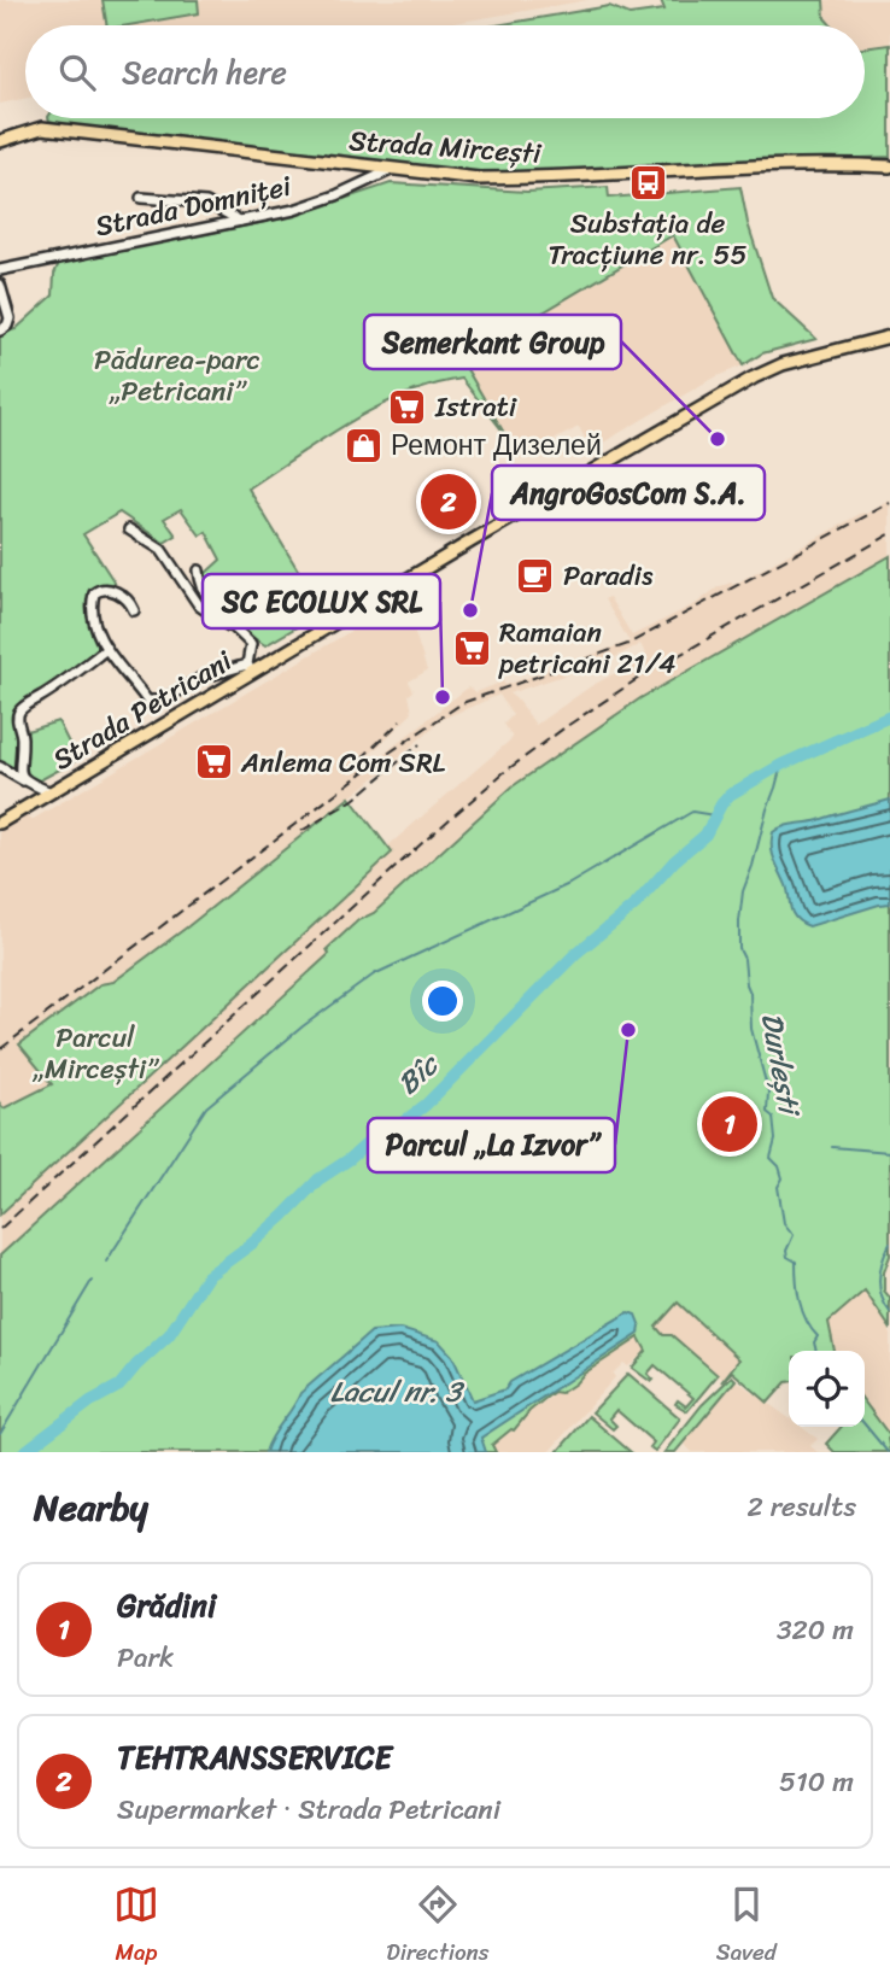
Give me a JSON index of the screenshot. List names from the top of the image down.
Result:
{
  "streets": {
    "main road": ["Strada Mircești", "Strada Petricani"],
    "street": ["Strada Domniței"]
  },
  "crossings": [
    ["Strada Mircești", "Strada Domniței"]
  ],
  "water": ["Durlești", "Bîc", "Lacul nr. 3"],
  "parks": ["Pădurea-parc „Petricani”", "Parcul „Mircești”"],
  "places": {
    "bus stop": ["Substația de Tracțiune nr. 55"],
    "supermarket": ["Istrati", "Ramaian petricani 21/4", "Anlema Com SRL"],
    "other": [
      "Semerkant Group",
      "AngroGosCom S.A.",
      "SC ECOLUX SRL",
      "Parcul „La Izvor”"
    ],
    "shop": ["Ремонт Дизелей"],
    "cafe": ["Paradis"]
  },
  "page": {
    "search": "Search here",
    "pins": ["2", "1"],
    "heading": ["Nearby", "2 results"],
    "list": [
      {
        "mark": "1",
        "name": "Grădini",
        "note": "Park",
        "value": "320 m"
      },
      {
        "mark": "2",
        "name": "TEHTRANSSERVICE",
        "note": "Supermarket · Strada Petricani",
        "value": "510 m"
      }
    ],
    "nav": ["Map", "Directions", "Saved"]
  }
}
